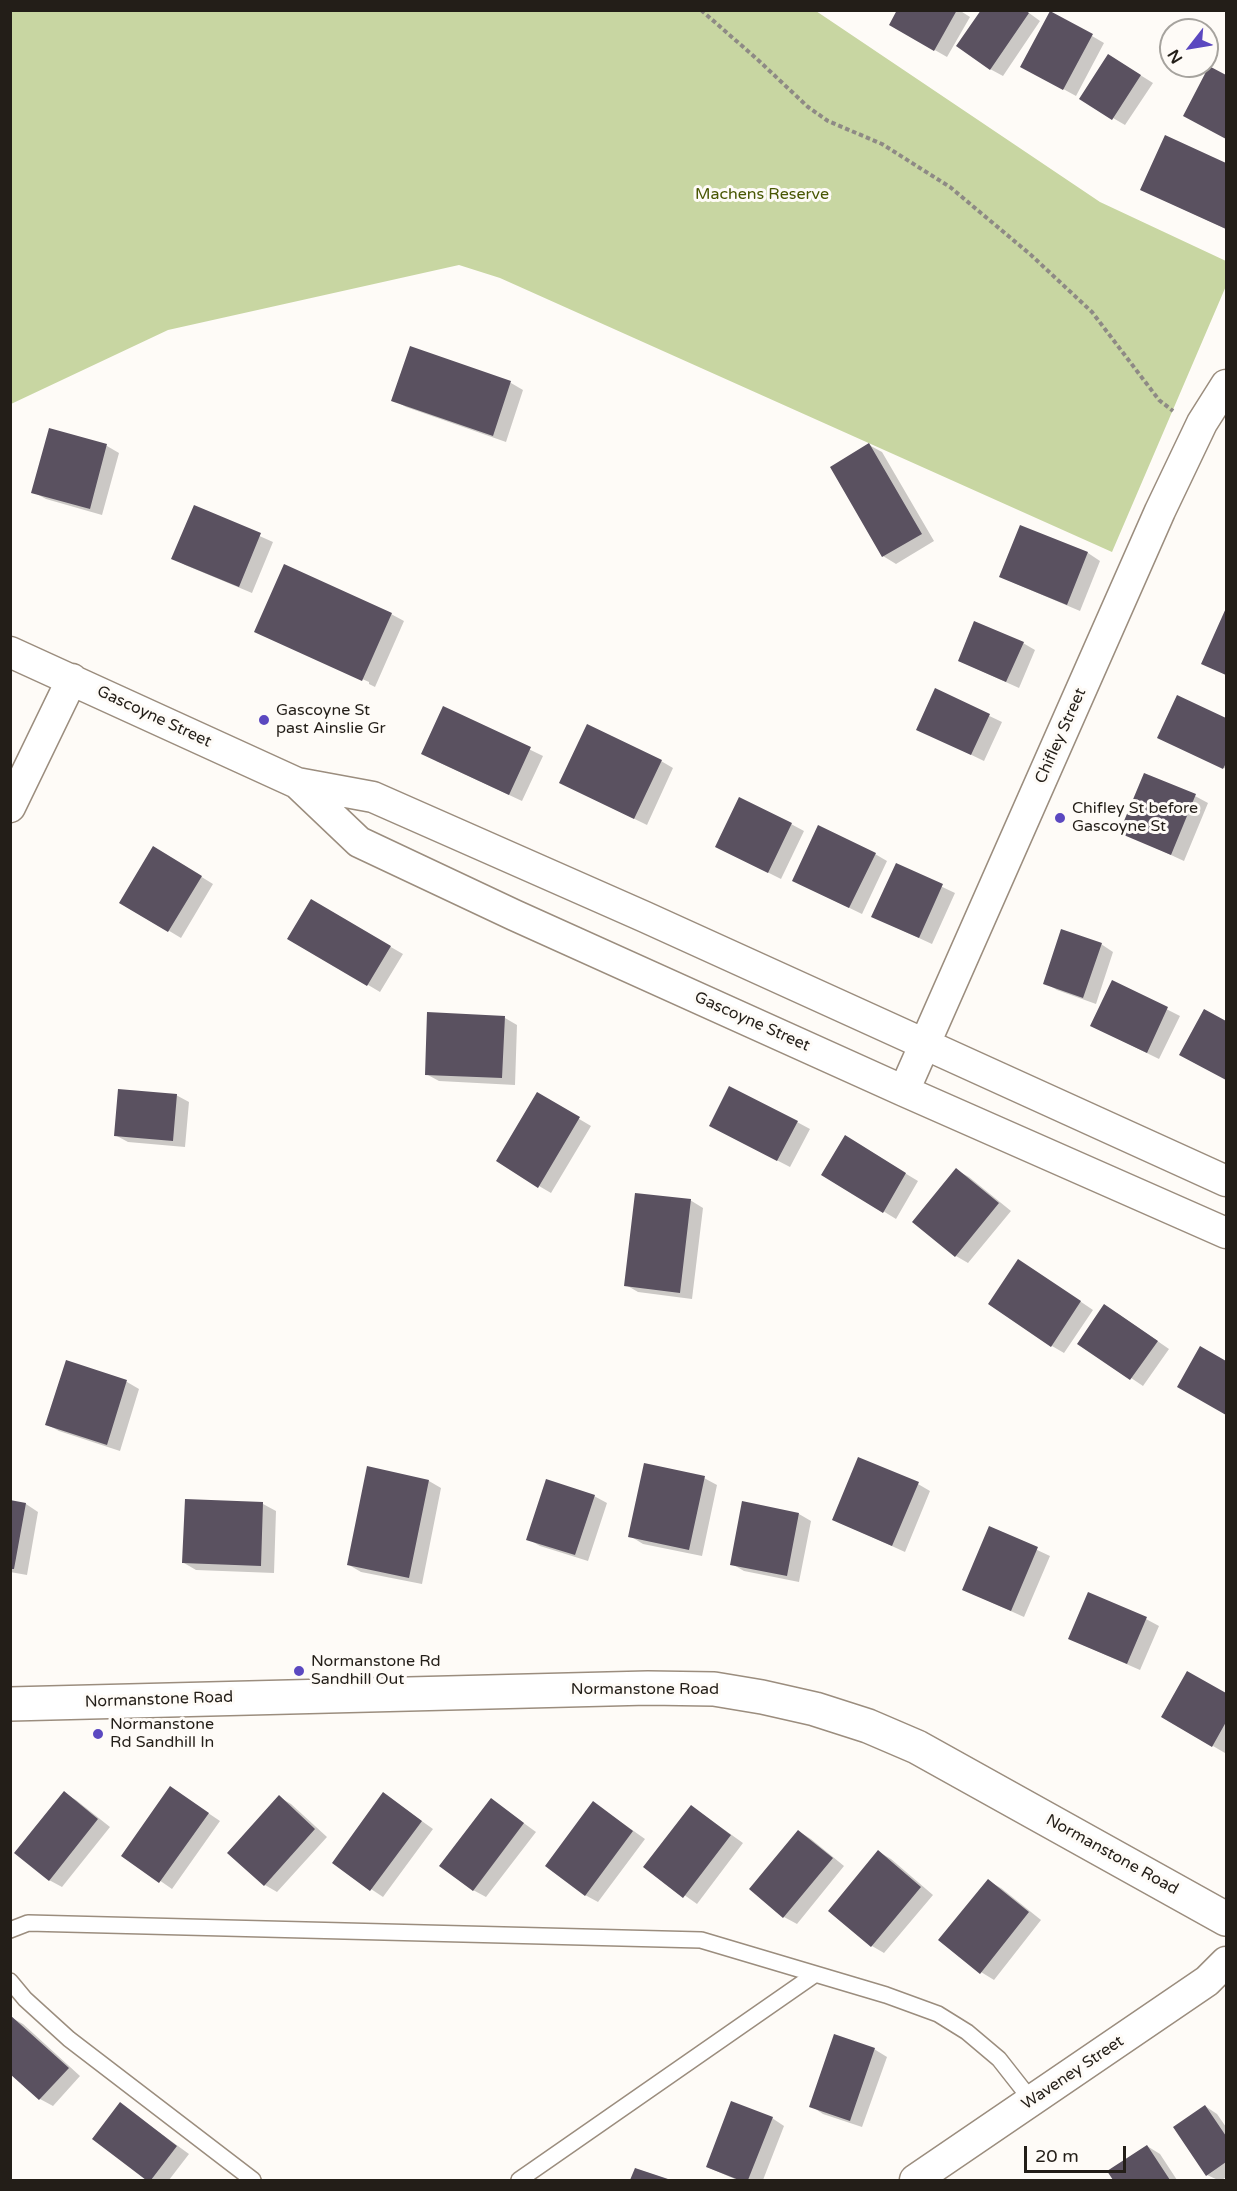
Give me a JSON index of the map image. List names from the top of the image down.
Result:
{
  "streets": {
    "street": [
      "Gascoyne Street",
      "Chifley Street",
      "Normanstone Road",
      "Waveney Street"
    ]
  },
  "crossings": [
    ["Gascoyne Street", "Chifley Street"]
  ],
  "parks": ["Machens Reserve"],
  "places": [
    "Gascoyne St past Ainslie Gr",
    "Chifley St before Gascoyne St",
    "Normanstone Rd Sandhill Out",
    "Normanstone Rd Sandhill In"
  ],
  "scale_bar": "20 m",
  "north": "bottom left"
}
